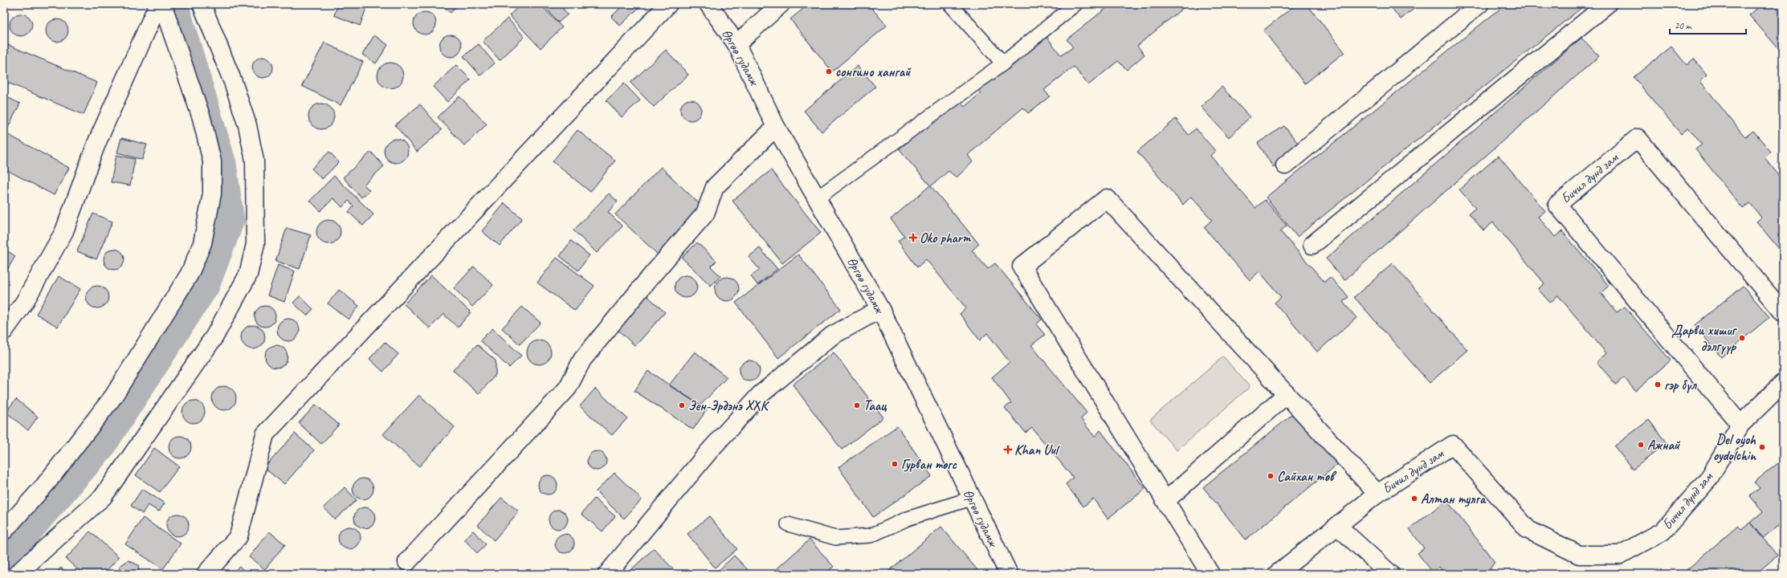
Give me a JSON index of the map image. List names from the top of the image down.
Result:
{
  "streets": {
    "street": ["Өргөө гудамж", "Бичил дунд зам"]
  },
  "places": {
    "other": [
      "сонгино хангай",
      "Дарви хишиг дэлгүүр",
      "гэр бүл",
      "Эен-Эрдэнэ ХХК",
      "Таац",
      "Ажнай",
      "Del oyoh oydolchin",
      "Гурван төгс",
      "Сайхан төв",
      "Алтан тулга"
    ],
    "health": ["Oko pharm", "Khan Uul"]
  },
  "scale_bar": "20 m"
}
